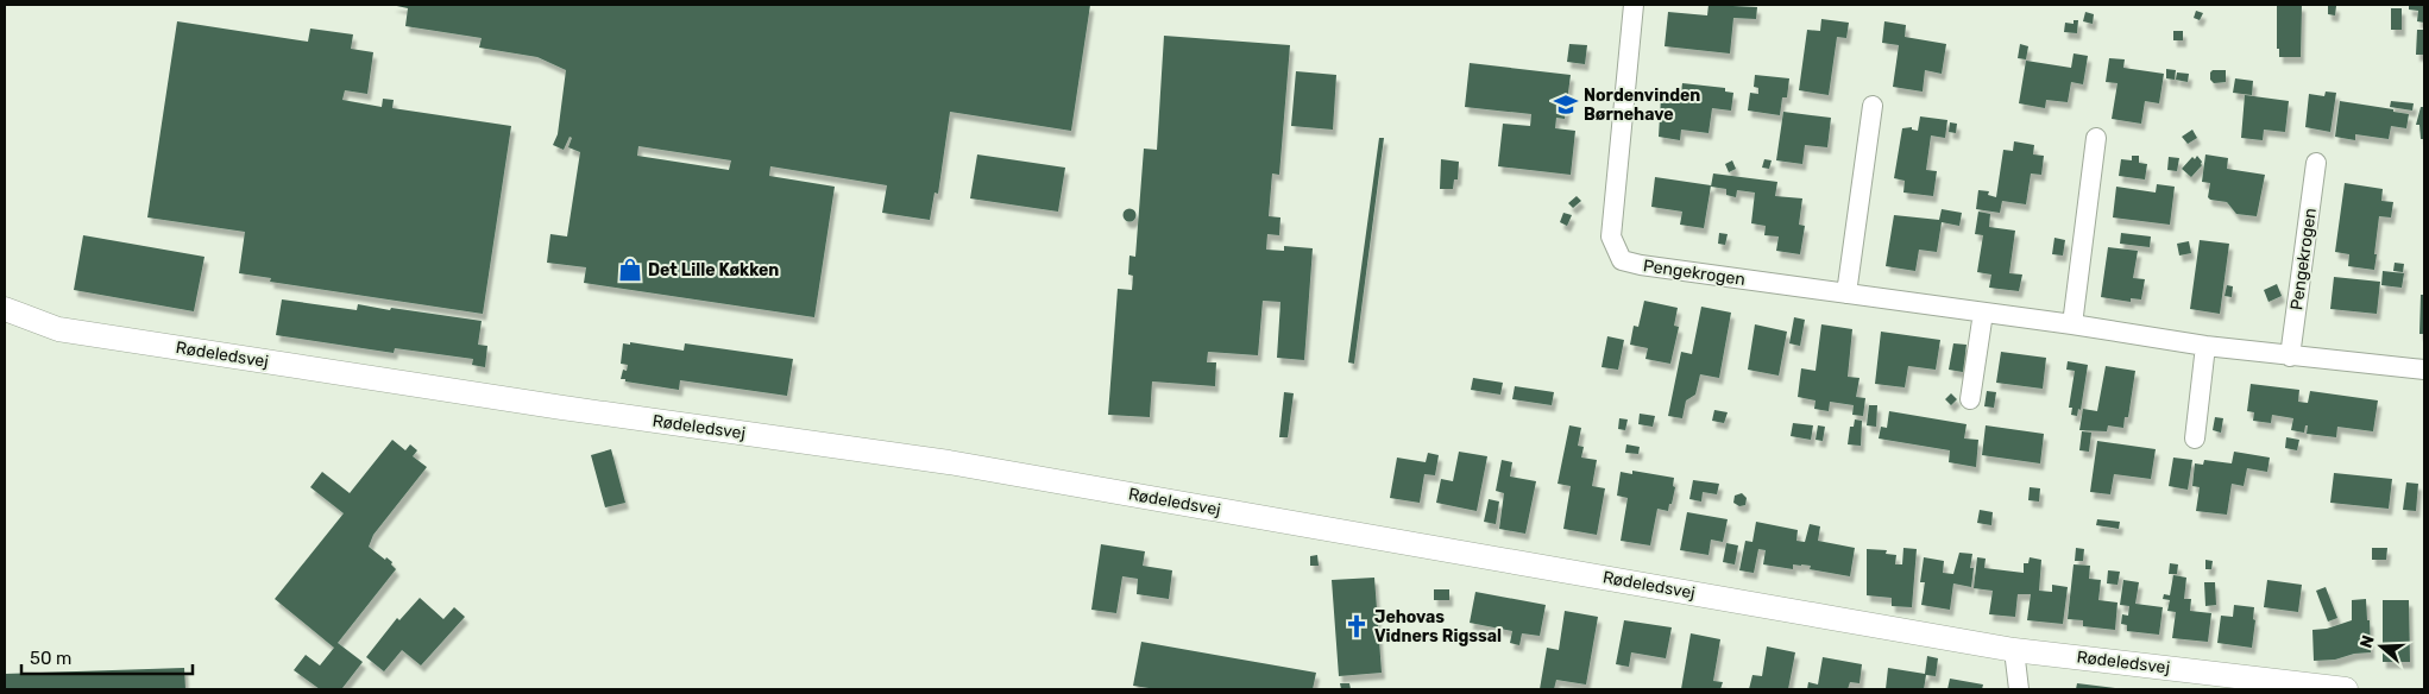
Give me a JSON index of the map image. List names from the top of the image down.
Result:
{
  "streets": {
    "street": ["Pengekrogen", "Rødeledsvej"]
  },
  "places": {
    "school or university": ["Nordenvinden Børnehave"],
    "shop": ["Det Lille Køkken"],
    "church": ["Jehovas Vidners Rigssal"]
  },
  "scale_bar": "50 m",
  "north": "left"
}
